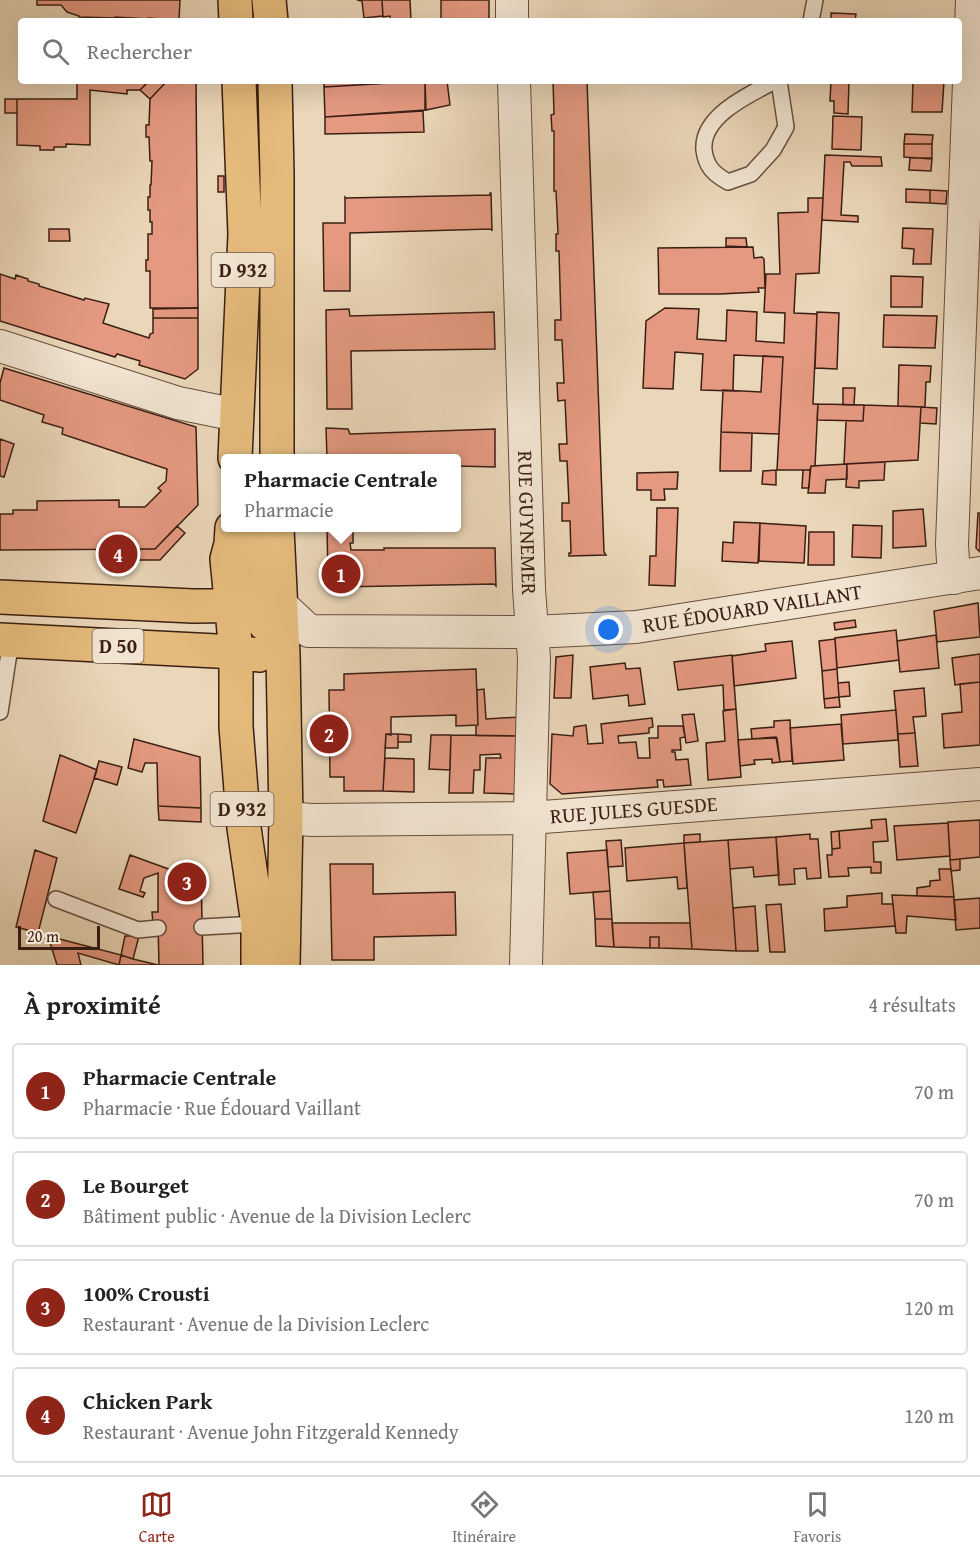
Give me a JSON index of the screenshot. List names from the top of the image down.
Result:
{
  "streets": {
    "main road": ["D 932", "D 50"],
    "street": ["RUE GUYNEMER", "RUE ÉDOUARD VAILLANT", "RUE JULES GUESDE"]
  },
  "crossings": [
    ["D 932", "D 50"],
    ["D 932", "RUE JULES GUESDE"],
    ["RUE GUYNEMER", "RUE ÉDOUARD VAILLANT"],
    ["RUE GUYNEMER", "RUE JULES GUESDE"]
  ],
  "scale_bar": "20 m",
  "page": {
    "search": "Rechercher",
    "popup": ["Pharmacie Centrale", "Pharmacie"],
    "pins": [
      "4",
      "1",
      "2",
      "3"
    ],
    "scale": "20 m",
    "heading": ["À proximité", "4 résultats"],
    "list": [
      {
        "mark": "1",
        "name": "Pharmacie Centrale",
        "note": "Pharmacie · Rue Édouard Vaillant",
        "value": "70 m"
      },
      {
        "mark": "2",
        "name": "Le Bourget",
        "note": "Bâtiment public · Avenue de la Division Leclerc",
        "value": "70 m"
      },
      {
        "mark": "3",
        "name": "100% Crousti",
        "note": "Restaurant · Avenue de la Division Leclerc",
        "value": "120 m"
      },
      {
        "mark": "4",
        "name": "Chicken Park",
        "note": "Restaurant · Avenue John Fitzgerald Kennedy",
        "value": "120 m"
      }
    ],
    "nav": ["Carte", "Itinéraire", "Favoris"]
  }
}
